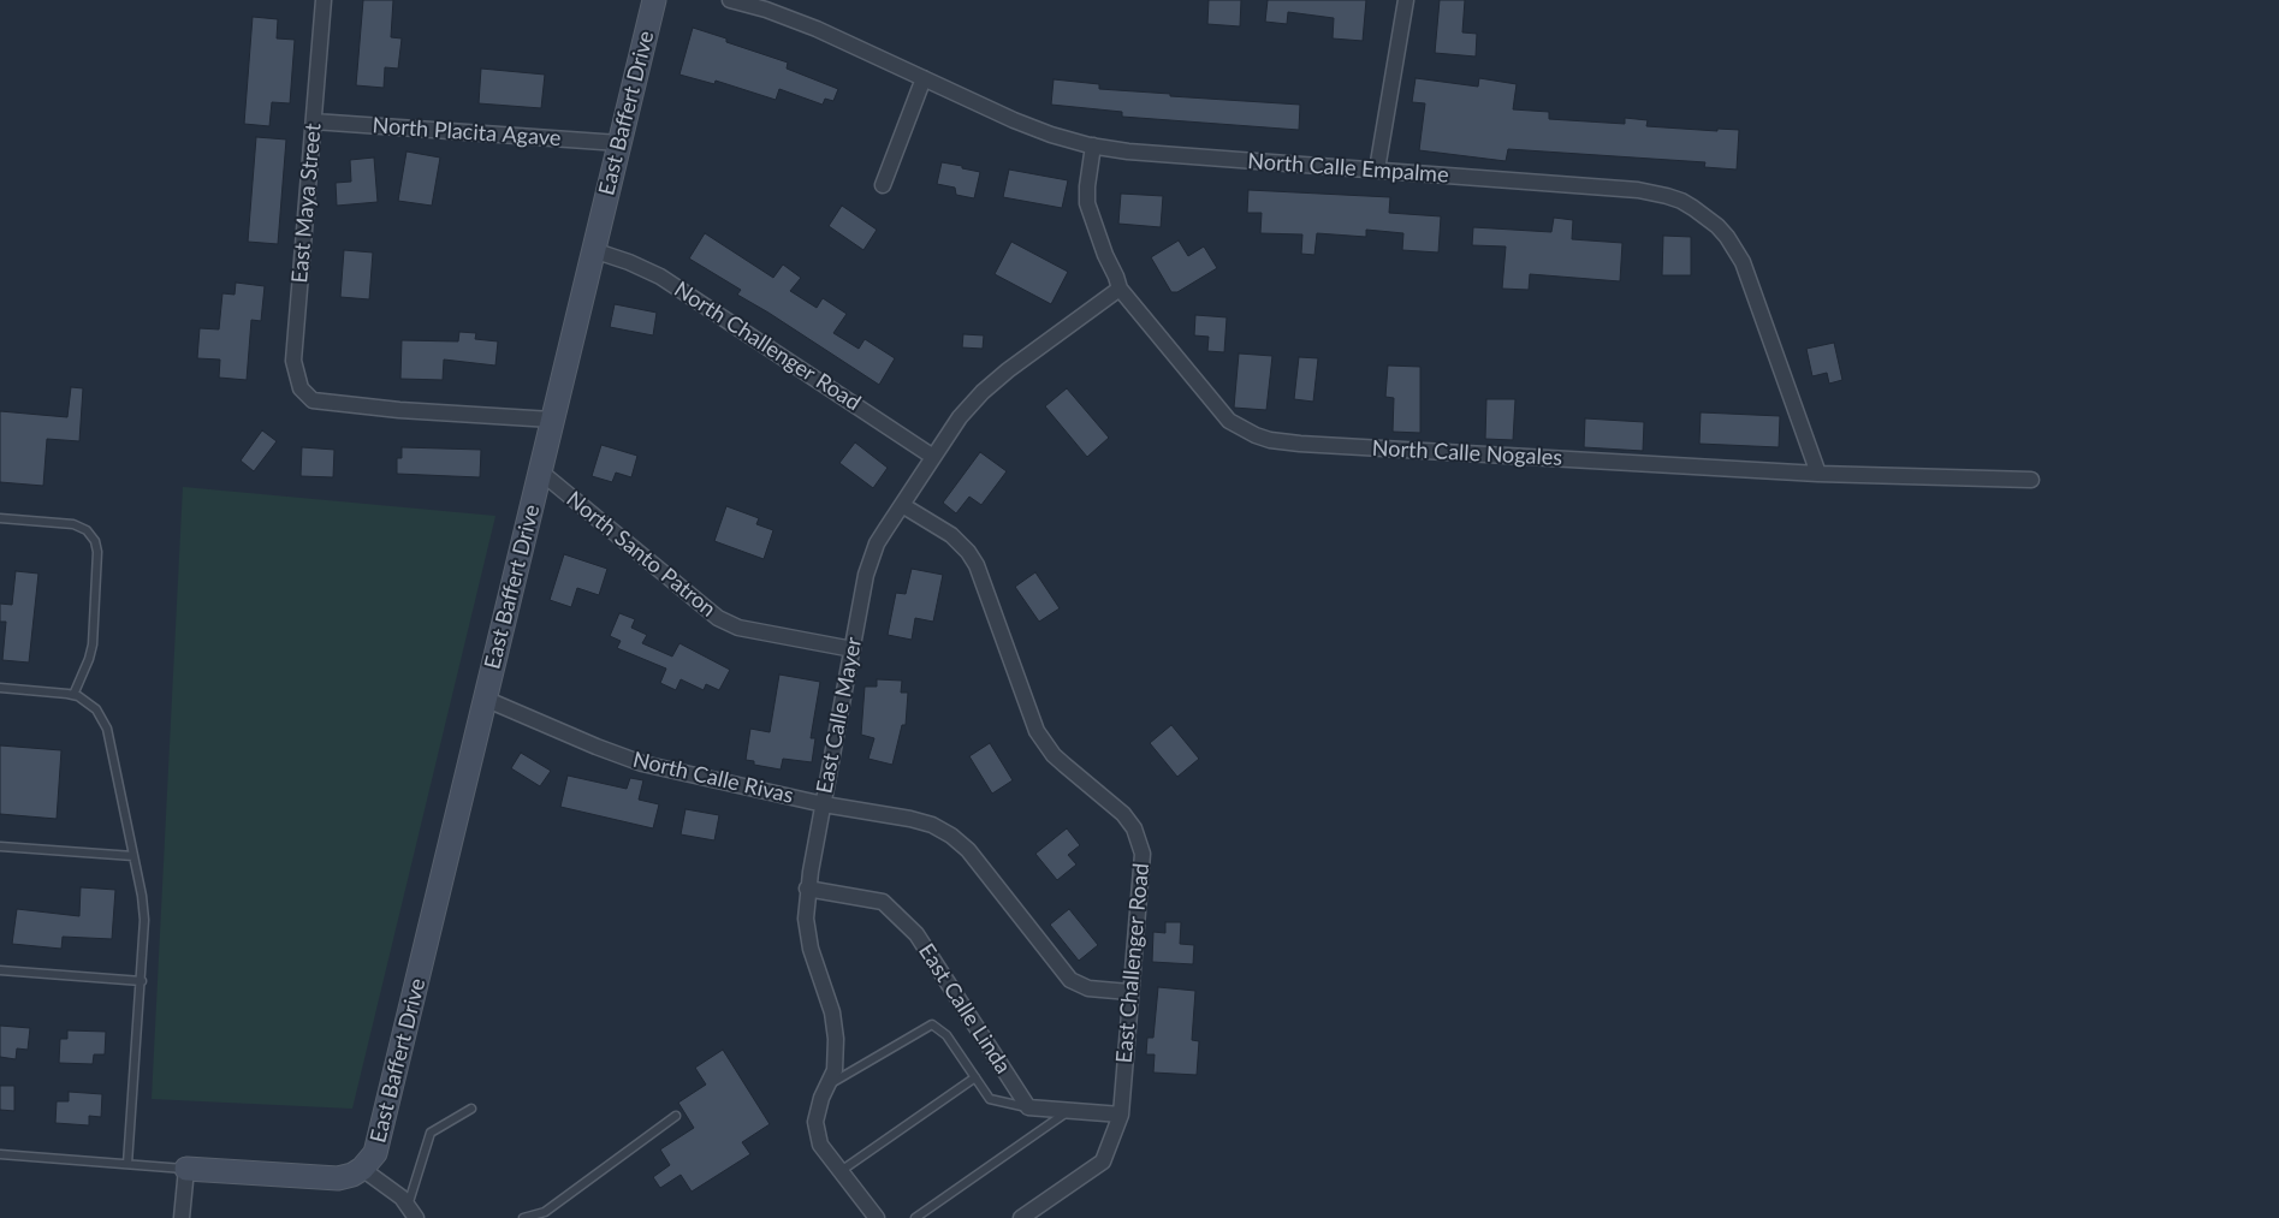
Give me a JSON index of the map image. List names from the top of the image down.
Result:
{
  "streets": {
    "street": [
      "East Baffert Drive",
      "North Placita Agave",
      "North Calle Empalme",
      "East Maya Street",
      "North Challenger Road",
      "North Calle Nogales",
      "North Santo Patron",
      "East Calle Mayer",
      "North Calle Rivas",
      "East Challenger Road",
      "East Calle Linda"
    ]
  },
  "crossings": [
    ["East Baffert Drive", "North Placita Agave"],
    ["East Baffert Drive", "East Maya Street"],
    ["East Baffert Drive", "North Challenger Road"],
    ["East Baffert Drive", "North Santo Patron"],
    ["East Baffert Drive", "North Calle Rivas"],
    ["North Placita Agave", "East Maya Street"],
    ["North Calle Empalme", "North Calle Nogales"],
    ["North Challenger Road", "East Calle Mayer"],
    ["North Calle Nogales", "East Calle Mayer"],
    ["North Santo Patron", "East Calle Mayer"],
    ["East Calle Mayer", "North Calle Rivas"],
    ["East Calle Mayer", "East Challenger Road"],
    ["East Calle Mayer", "East Calle Linda"],
    ["North Calle Rivas", "East Challenger Road"]
  ]
}
